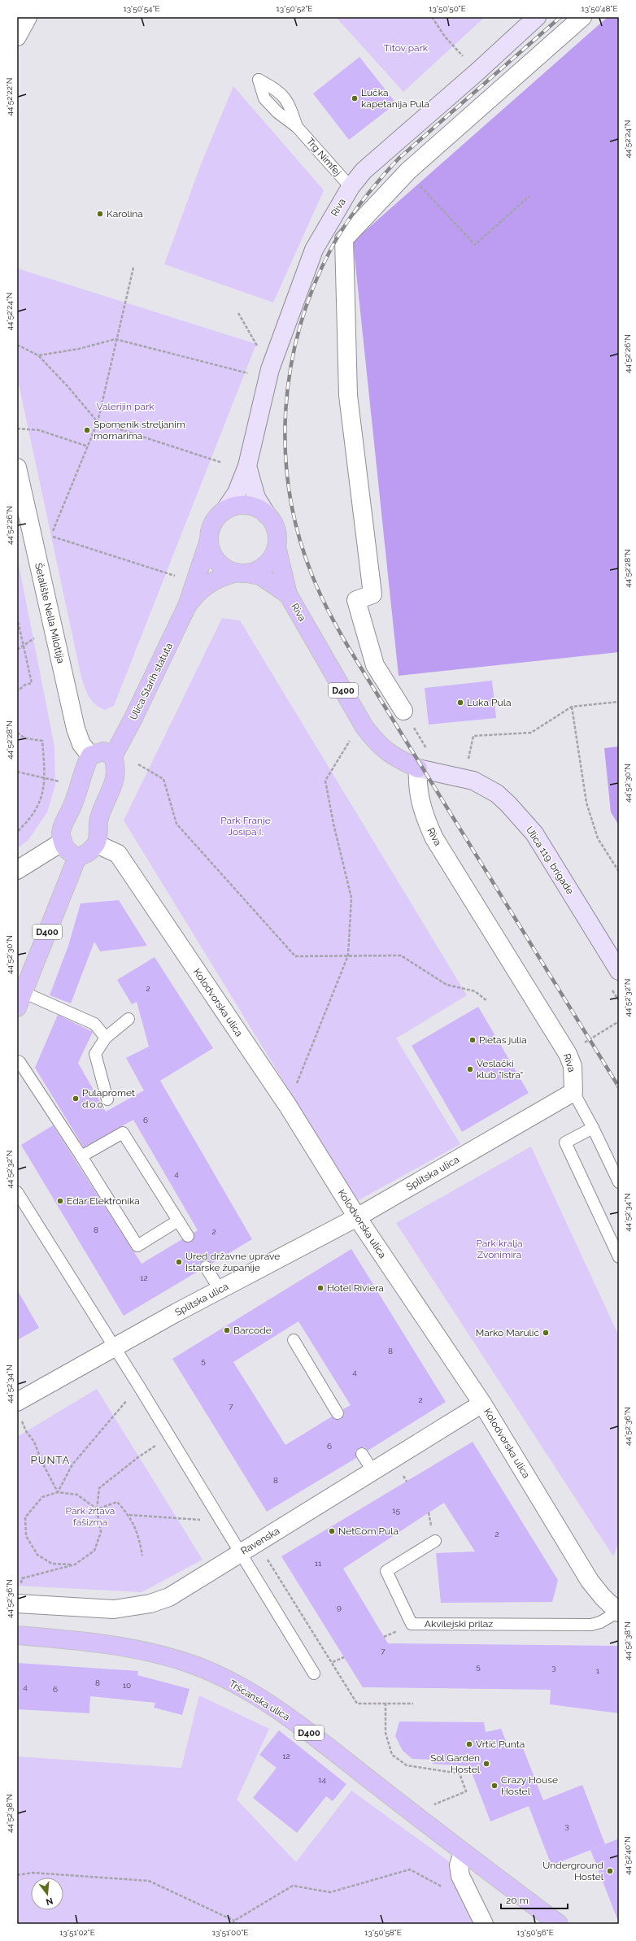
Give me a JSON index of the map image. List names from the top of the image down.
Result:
{
  "streets": {
    "main road": [
      "Riva",
      "Ulica Starih statuta",
      "D400",
      "Ulica 119. brigade",
      "Tršćanska ulica"
    ],
    "street": [
      "Šetalište Nella Milottija",
      "Kolodvorska ulica",
      "Splitska ulica",
      "Ravenska"
    ],
    "lane": ["Trg Nimfej", "Akvilejski prilaz"]
  },
  "crossings": [
    ["Trg Nimfej", "Riva"],
    ["Riva", "Ulica Starih statuta"],
    ["Riva", "D400"],
    ["Riva", "Ulica 119. brigade"],
    ["Riva", "Splitska ulica"],
    ["Ulica Starih statuta", "D400"],
    ["Kolodvorska ulica", "Splitska ulica"],
    ["Kolodvorska ulica", "Ravenska"],
    ["Kolodvorska ulica", "Akvilejski prilaz"]
  ],
  "districts": ["PUNTA"],
  "parks": [
    "Titov park",
    "Valerijin park",
    "Park Franje Josipa I.",
    "Park kralja Zvonimira",
    "Park žrtava fašizma"
  ],
  "places": [
    "Lučka kapetanija Pula",
    "Karolina",
    "Spomenik streljanim mornarima",
    "Luka Pula",
    "Pietas julia",
    "Veslački klub \"Istra\"",
    "Pulapromet d.o.o.",
    "Edar Elektronika",
    "Ured državne uprave Istarske županije",
    "Hotel Riviera",
    "Barcode",
    "Marko Marulić",
    "NetCom Pula",
    "Vrtić Punta",
    "Sol Garden Hostel",
    "Crazy House Hostel",
    "Underground Hostel"
  ],
  "house_numbers": [
    "2",
    "6",
    "4",
    "8",
    "2",
    "12",
    "8",
    "5",
    "4",
    "2",
    "7",
    "6",
    "8",
    "15",
    "2",
    "11",
    "9",
    "7",
    "5",
    "3",
    "1",
    "8",
    "10",
    "4",
    "6",
    "12",
    "14",
    "3"
  ],
  "scale_bar": "20 m",
  "north": "bottom",
  "coordinates": [
    "13°50'54\"E",
    "13°50'52\"E",
    "13°50'50\"E",
    "13°50'48\"E",
    "44°52'22\"N",
    "44°52'24\"N",
    "44°52'26\"N",
    "44°52'28\"N",
    "44°52'30\"N",
    "44°52'32\"N",
    "44°52'34\"N",
    "44°52'36\"N",
    "44°52'38\"N",
    "44°52'40\"N",
    "13°51'02\"E",
    "13°51'00\"E",
    "13°50'58\"E",
    "13°50'56\"E"
  ]
}
